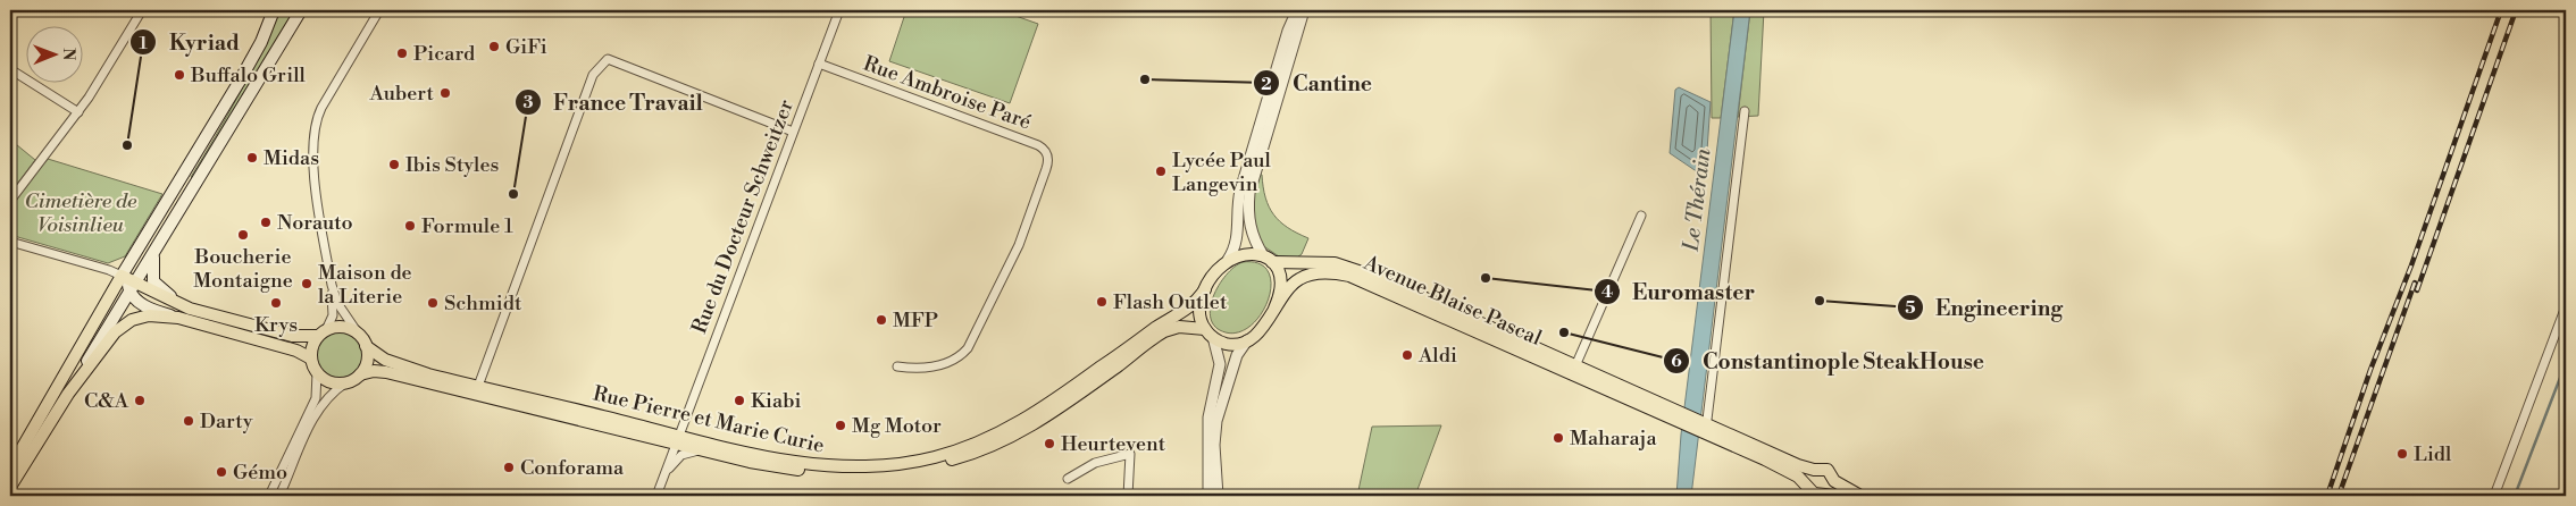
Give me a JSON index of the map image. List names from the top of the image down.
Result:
{
  "streets": {
    "main road": ["Avenue Blaise Pascal", "Rue Pierre et Marie Curie"],
    "street": ["Rue Ambroise Paré", "Rue du Docteur Schweitzer"]
  },
  "crossings": [
    ["Rue Ambroise Paré", "Rue du Docteur Schweitzer"],
    ["Rue du Docteur Schweitzer", "Rue Pierre et Marie Curie"],
    ["Avenue Blaise Pascal", "Rue Pierre et Marie Curie"]
  ],
  "water": ["Le Thérain"],
  "parks": ["Cimetière de Voisinlieu"],
  "places": [
    "GiFi",
    "Picard",
    "Buffalo Grill",
    "Cantine",
    "Aubert",
    "Kyriad",
    "Midas",
    "Ibis Styles",
    "Lycée Paul Langevin",
    "France Travail",
    "Norauto",
    "Formule 1",
    "Boucherie Montaigne",
    "Euromaster",
    "Maison de la Literie",
    "Engineering",
    "Flash Outlet",
    "Krys",
    "Schmidt",
    "MFP",
    "Constantinople SteakHouse",
    "Aldi",
    "C&A",
    "Kiabi",
    "Darty",
    "Mg Motor",
    "Maharaja",
    "Heurtevent",
    "Lidl",
    "Conforama",
    "Gémo"
  ],
  "north": "right"
}
